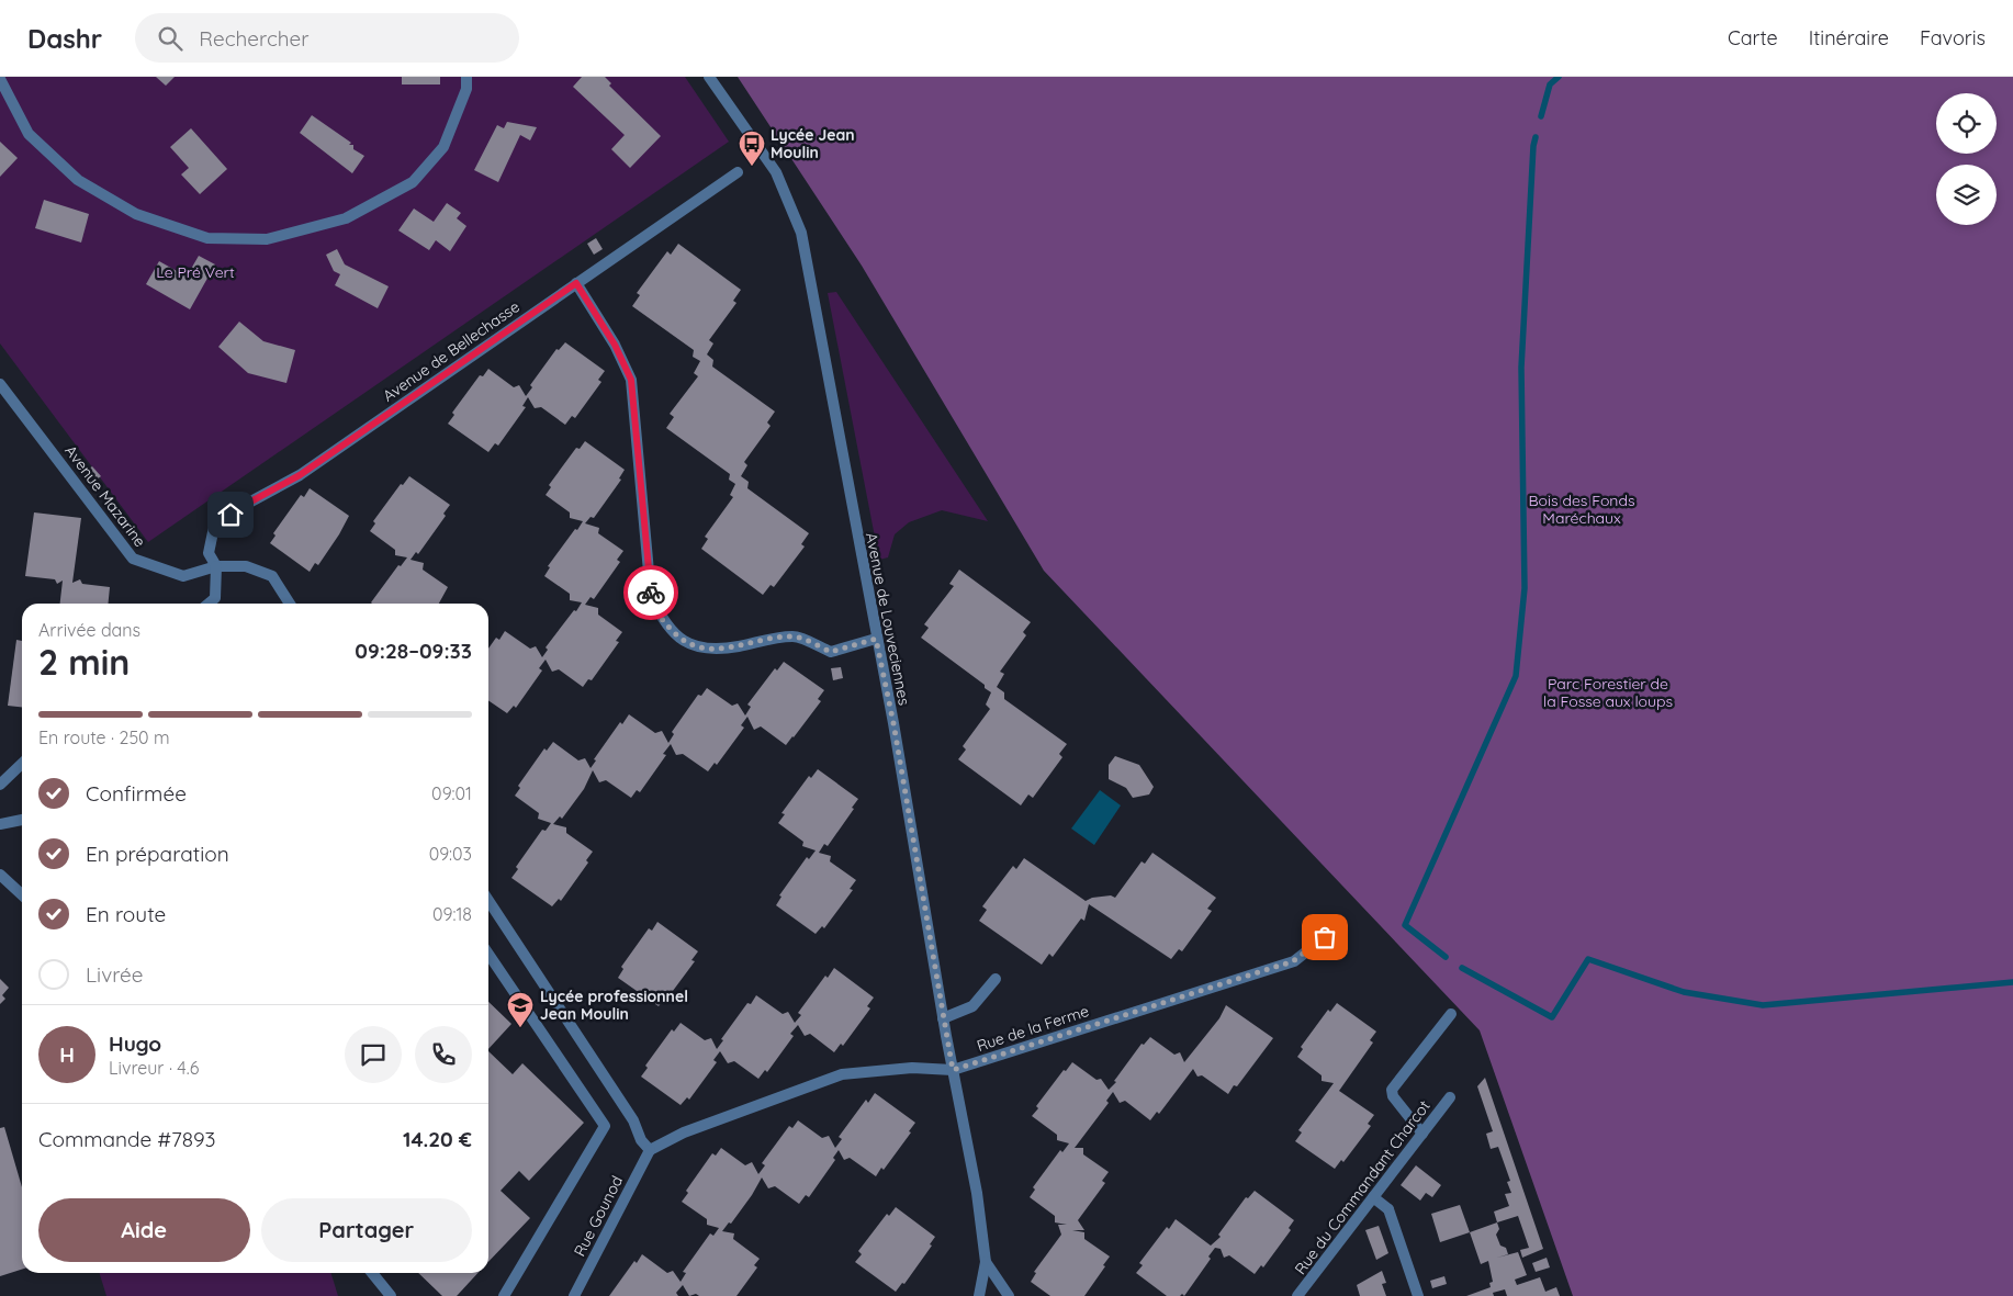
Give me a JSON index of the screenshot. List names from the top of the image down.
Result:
{
  "streets": {
    "street": [
      "Avenue de Bellechasse",
      "Avenue Mazarine",
      "Avenue de Louveciennes",
      "Rue de la Ferme",
      "Rue du Commandant Charcot",
      "Rue Gounod"
    ]
  },
  "crossings": [
    ["Avenue de Bellechasse", "Avenue Mazarine"],
    ["Avenue de Louveciennes", "Rue de la Ferme"],
    ["Rue de la Ferme", "Rue Gounod"]
  ],
  "parks": ["Le Pré Vert", "Bois des Fonds Maréchaux", "Parc Forestier de la Fosse aux loups"],
  "places": {
    "bus stop": ["Lycée Jean Moulin"],
    "school or university": ["Lycée professionnel Jean Moulin"]
  },
  "page": {
    "header": "Dashr",
    "search": "Rechercher",
    "nav": ["Carte", "Itinéraire", "Favoris"],
    "heading": ["2 min", "Arrivée dans", "09:28–09:33"],
    "panel": [
      "Hugo",
      "Livreur · 4.6",
      "Commande #7893",
      "14.20 €"
    ],
    "bar": "En route · 250 m",
    "list": [
      ["Confirmée", "09:01"],
      ["En préparation", "09:03"],
      ["En route", "09:18"],
      "Livrée"
    ],
    "round": "H",
    "buttons": ["Aide", "Partager"]
  }
}
